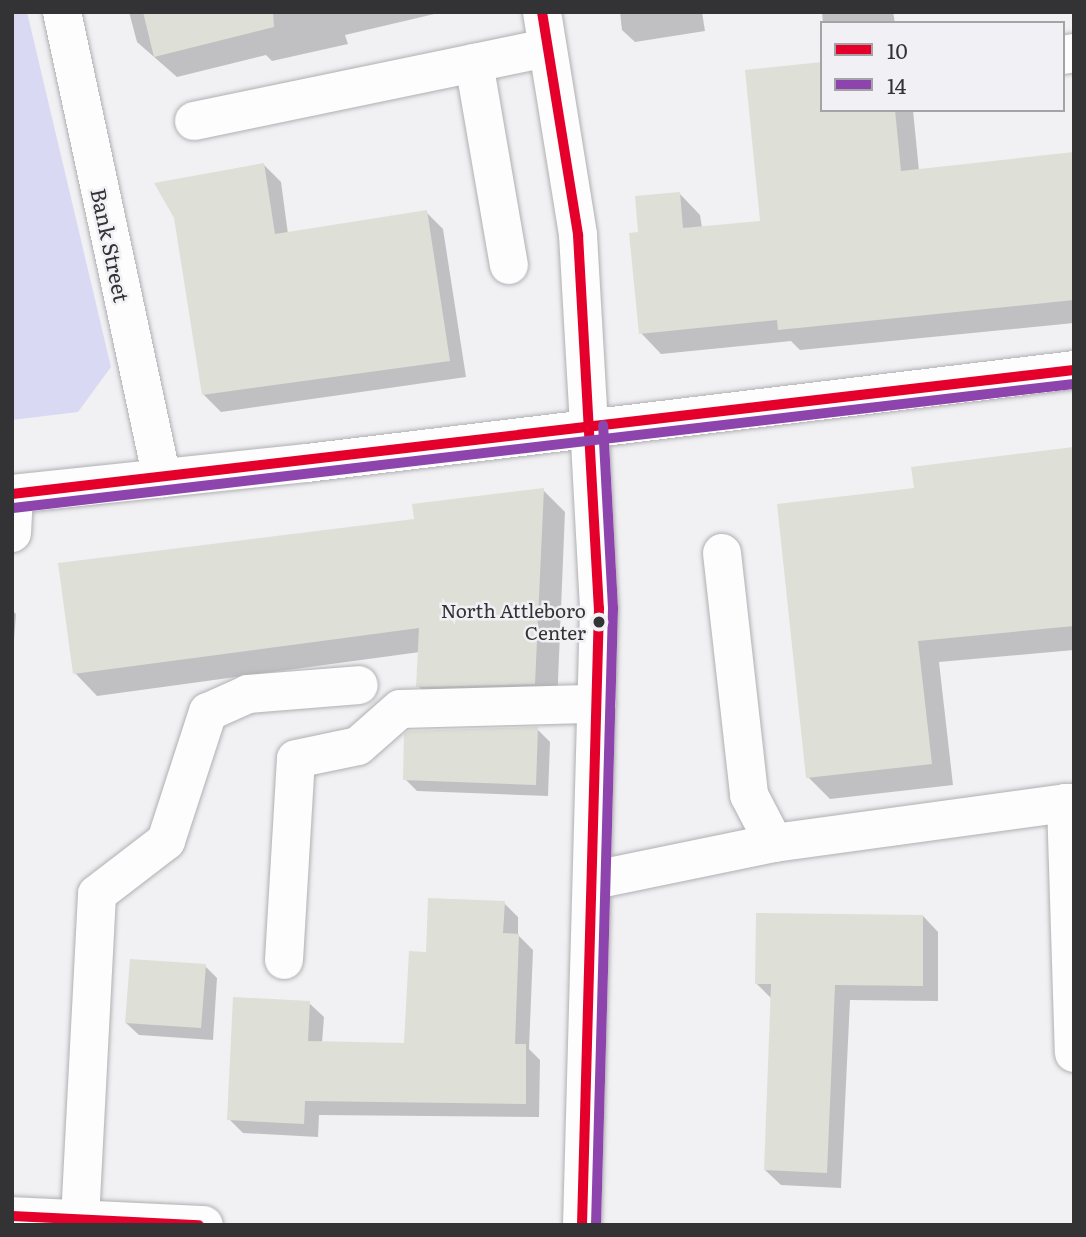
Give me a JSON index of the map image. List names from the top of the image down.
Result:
{
  "streets": {
    "main road": ["Bank Street"]
  },
  "places": ["North Attleboro Center"],
  "lines": ["transit line 10", "transit line 14"],
  "legend": ["10", "14"]
}
